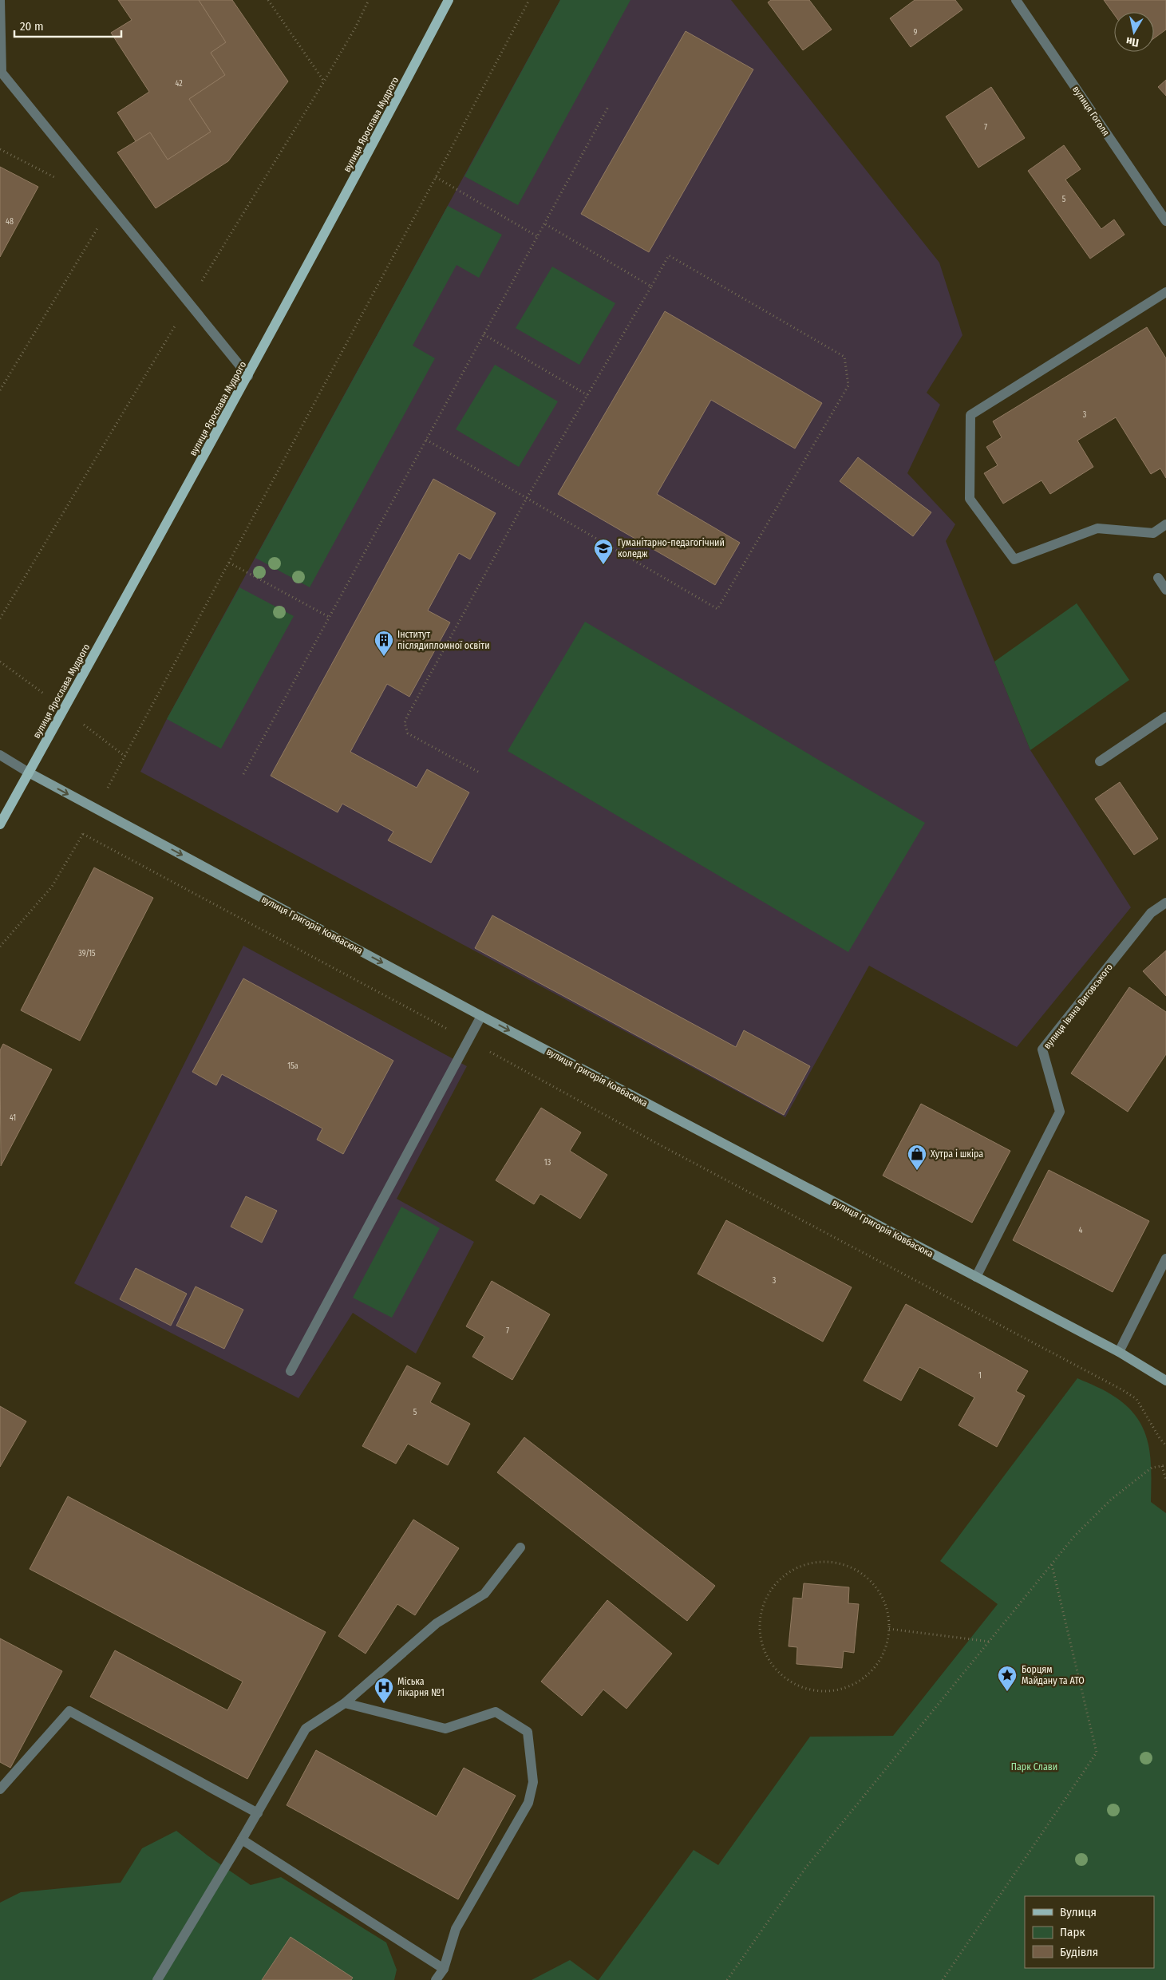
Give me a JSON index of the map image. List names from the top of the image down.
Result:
{
  "streets": {
    "main road": ["вулиця Ярослава Мудрого"],
    "street": ["вулиця Гоголя", "вулиця Григорія Ковбасюка", "вулиця Івана Виговського"]
  },
  "crossings": [
    ["вулиця Ярослава Мудрого", "вулиця Григорія Ковбасюка"],
    ["вулиця Григорія Ковбасюка", "вулиця Івана Виговського"]
  ],
  "one_way": ["вулиця Григорія Ковбасюка"],
  "parks": ["Парк Слави"],
  "places": {
    "school or university": ["Гуманітарно-педагогічний коледж"],
    "building": ["Інститут післядипломної освіти"],
    "shop": ["Хутра і шкіра"],
    "place": ["Борцям Майдану та АТО"],
    "hospital": ["Міська лікарня №1"]
  },
  "house_numbers": [
    "9",
    "42",
    "7",
    "5",
    "48",
    "3",
    "39/15",
    "15а",
    "41",
    "13",
    "4",
    "3",
    "7",
    "1",
    "5"
  ],
  "legend": ["Вулиця", "Парк", "Будівля"],
  "scale_bar": "20 m",
  "north": "bottom"
}
